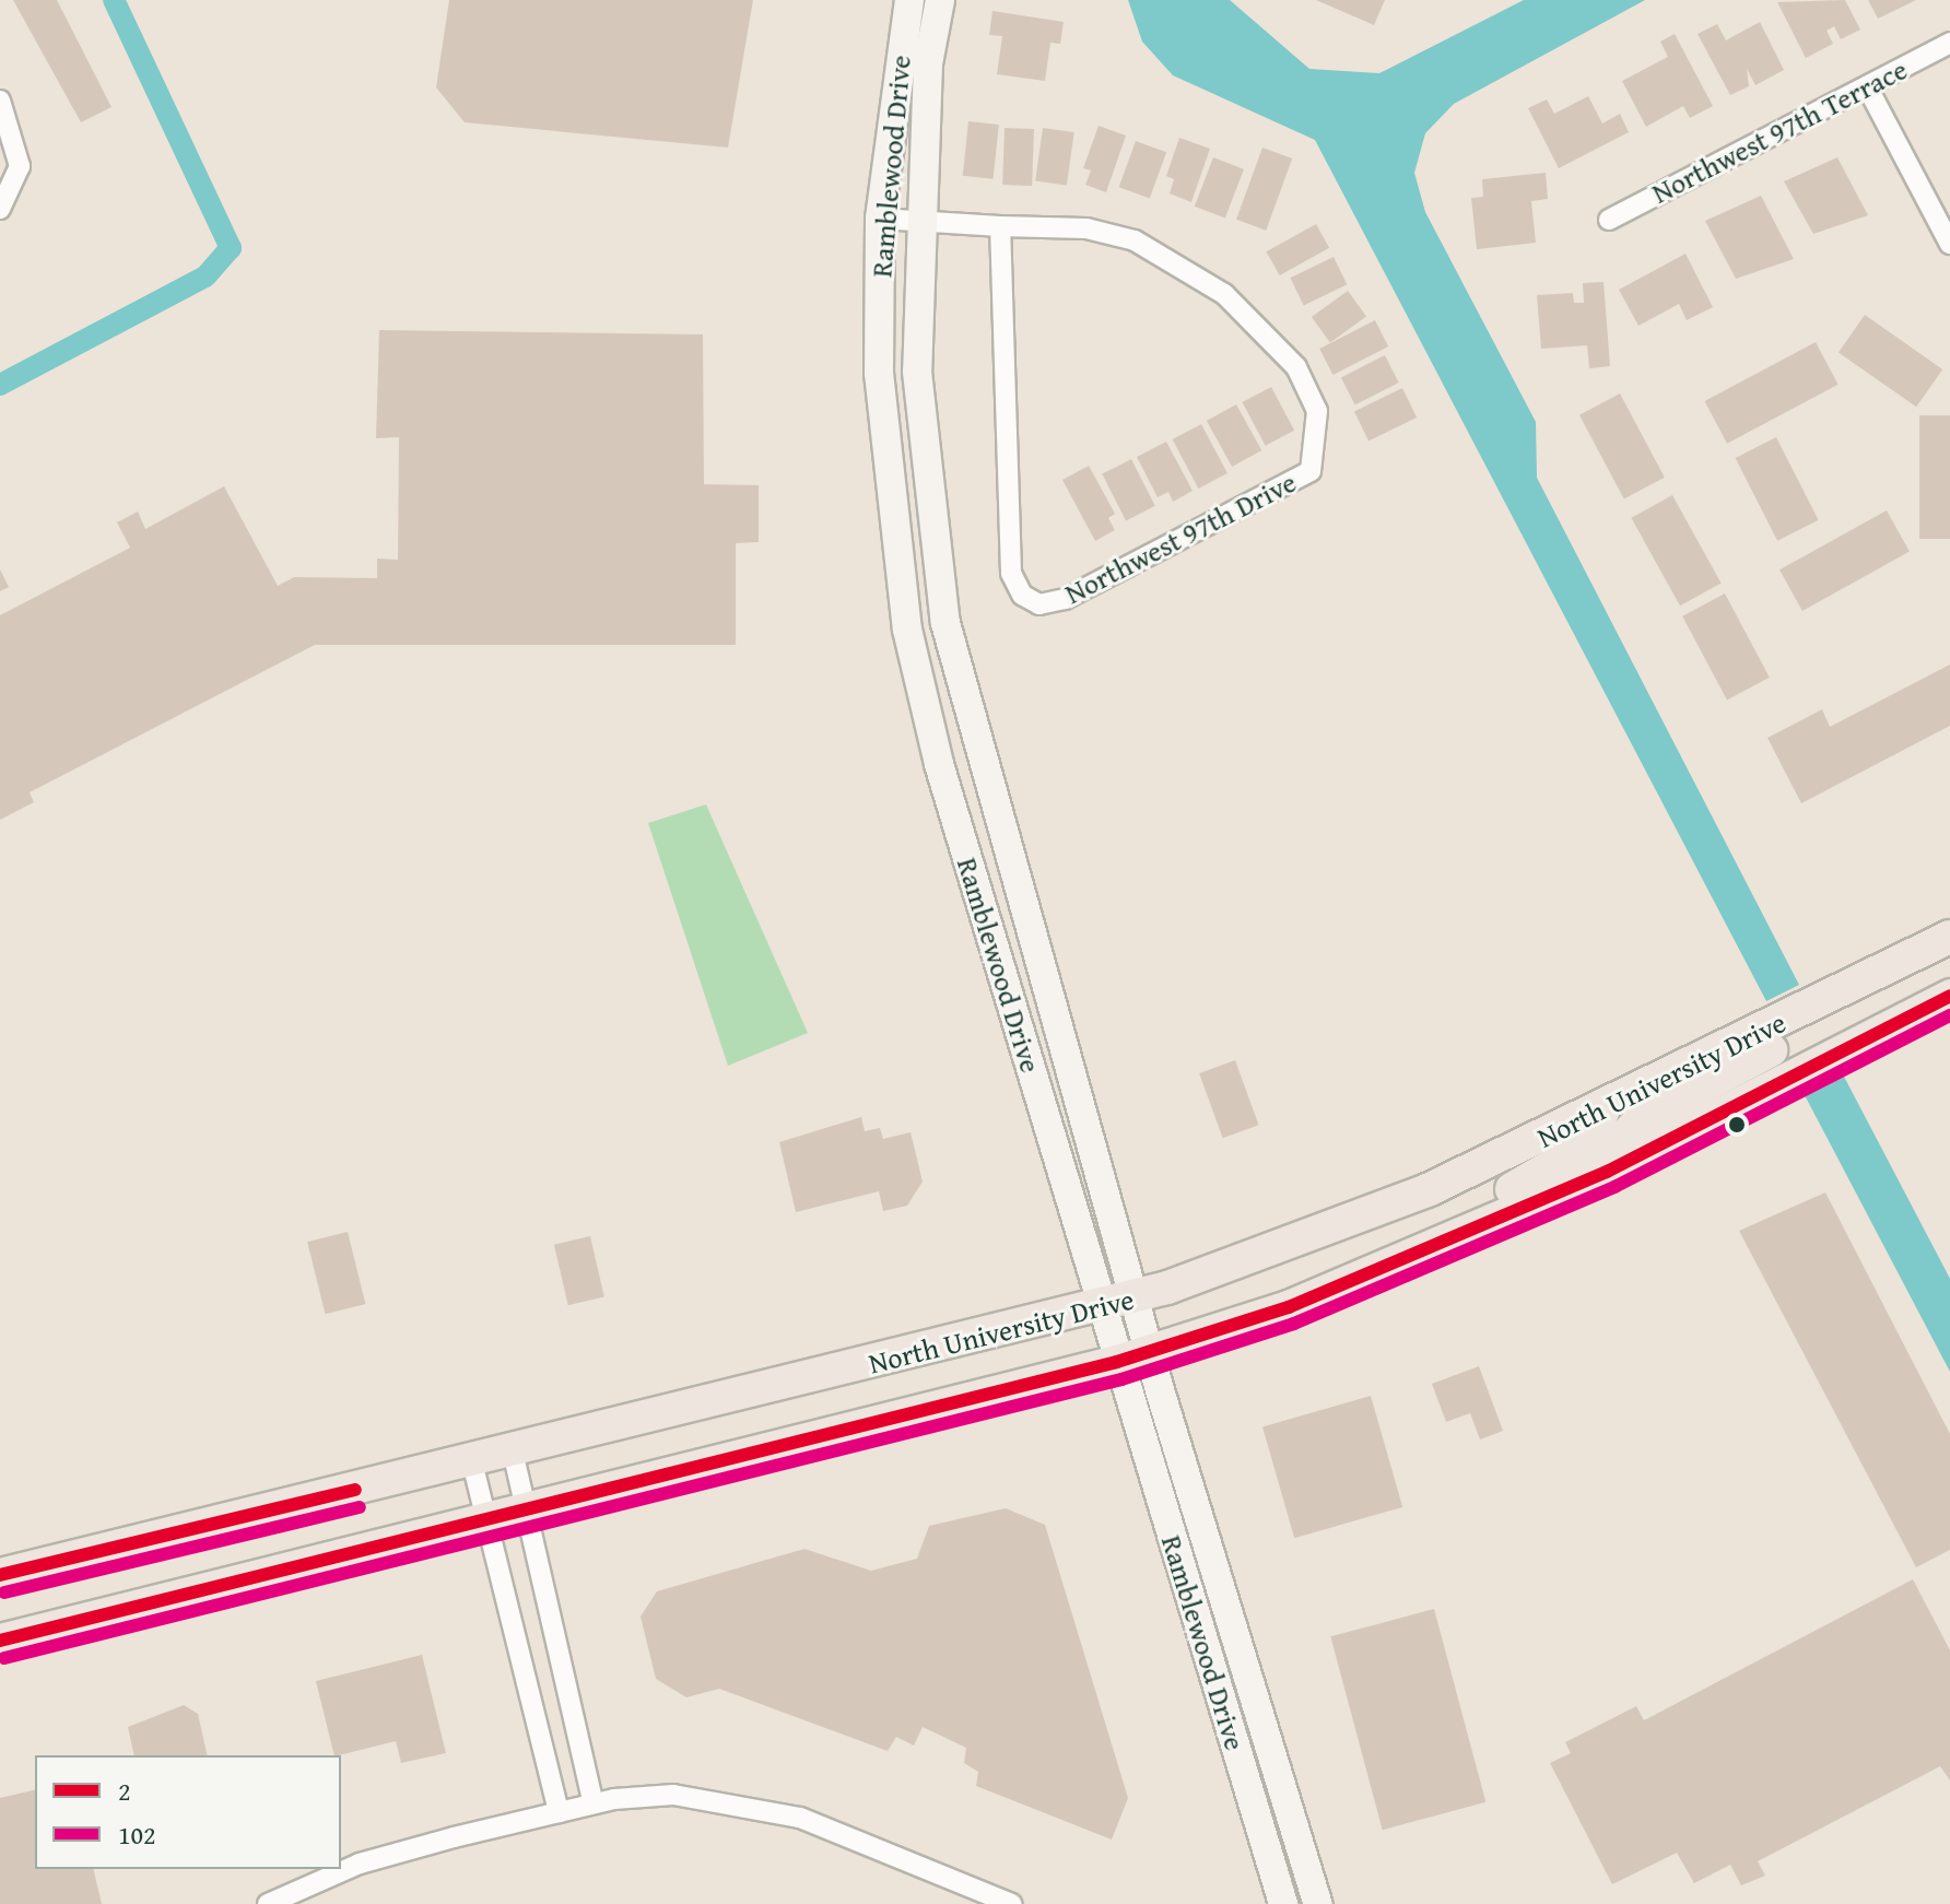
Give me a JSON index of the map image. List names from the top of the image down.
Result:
{
  "streets": {
    "main road": ["North University Drive"],
    "street": ["Northwest 97th Terrace", "Ramblewood Drive", "Northwest 97th Drive"]
  },
  "crossings": [
    ["Ramblewood Drive", "Northwest 97th Drive"],
    ["Ramblewood Drive", "North University Drive"]
  ],
  "lines": ["transit line 2", "transit line 102"],
  "legend": ["2", "102"]
}
